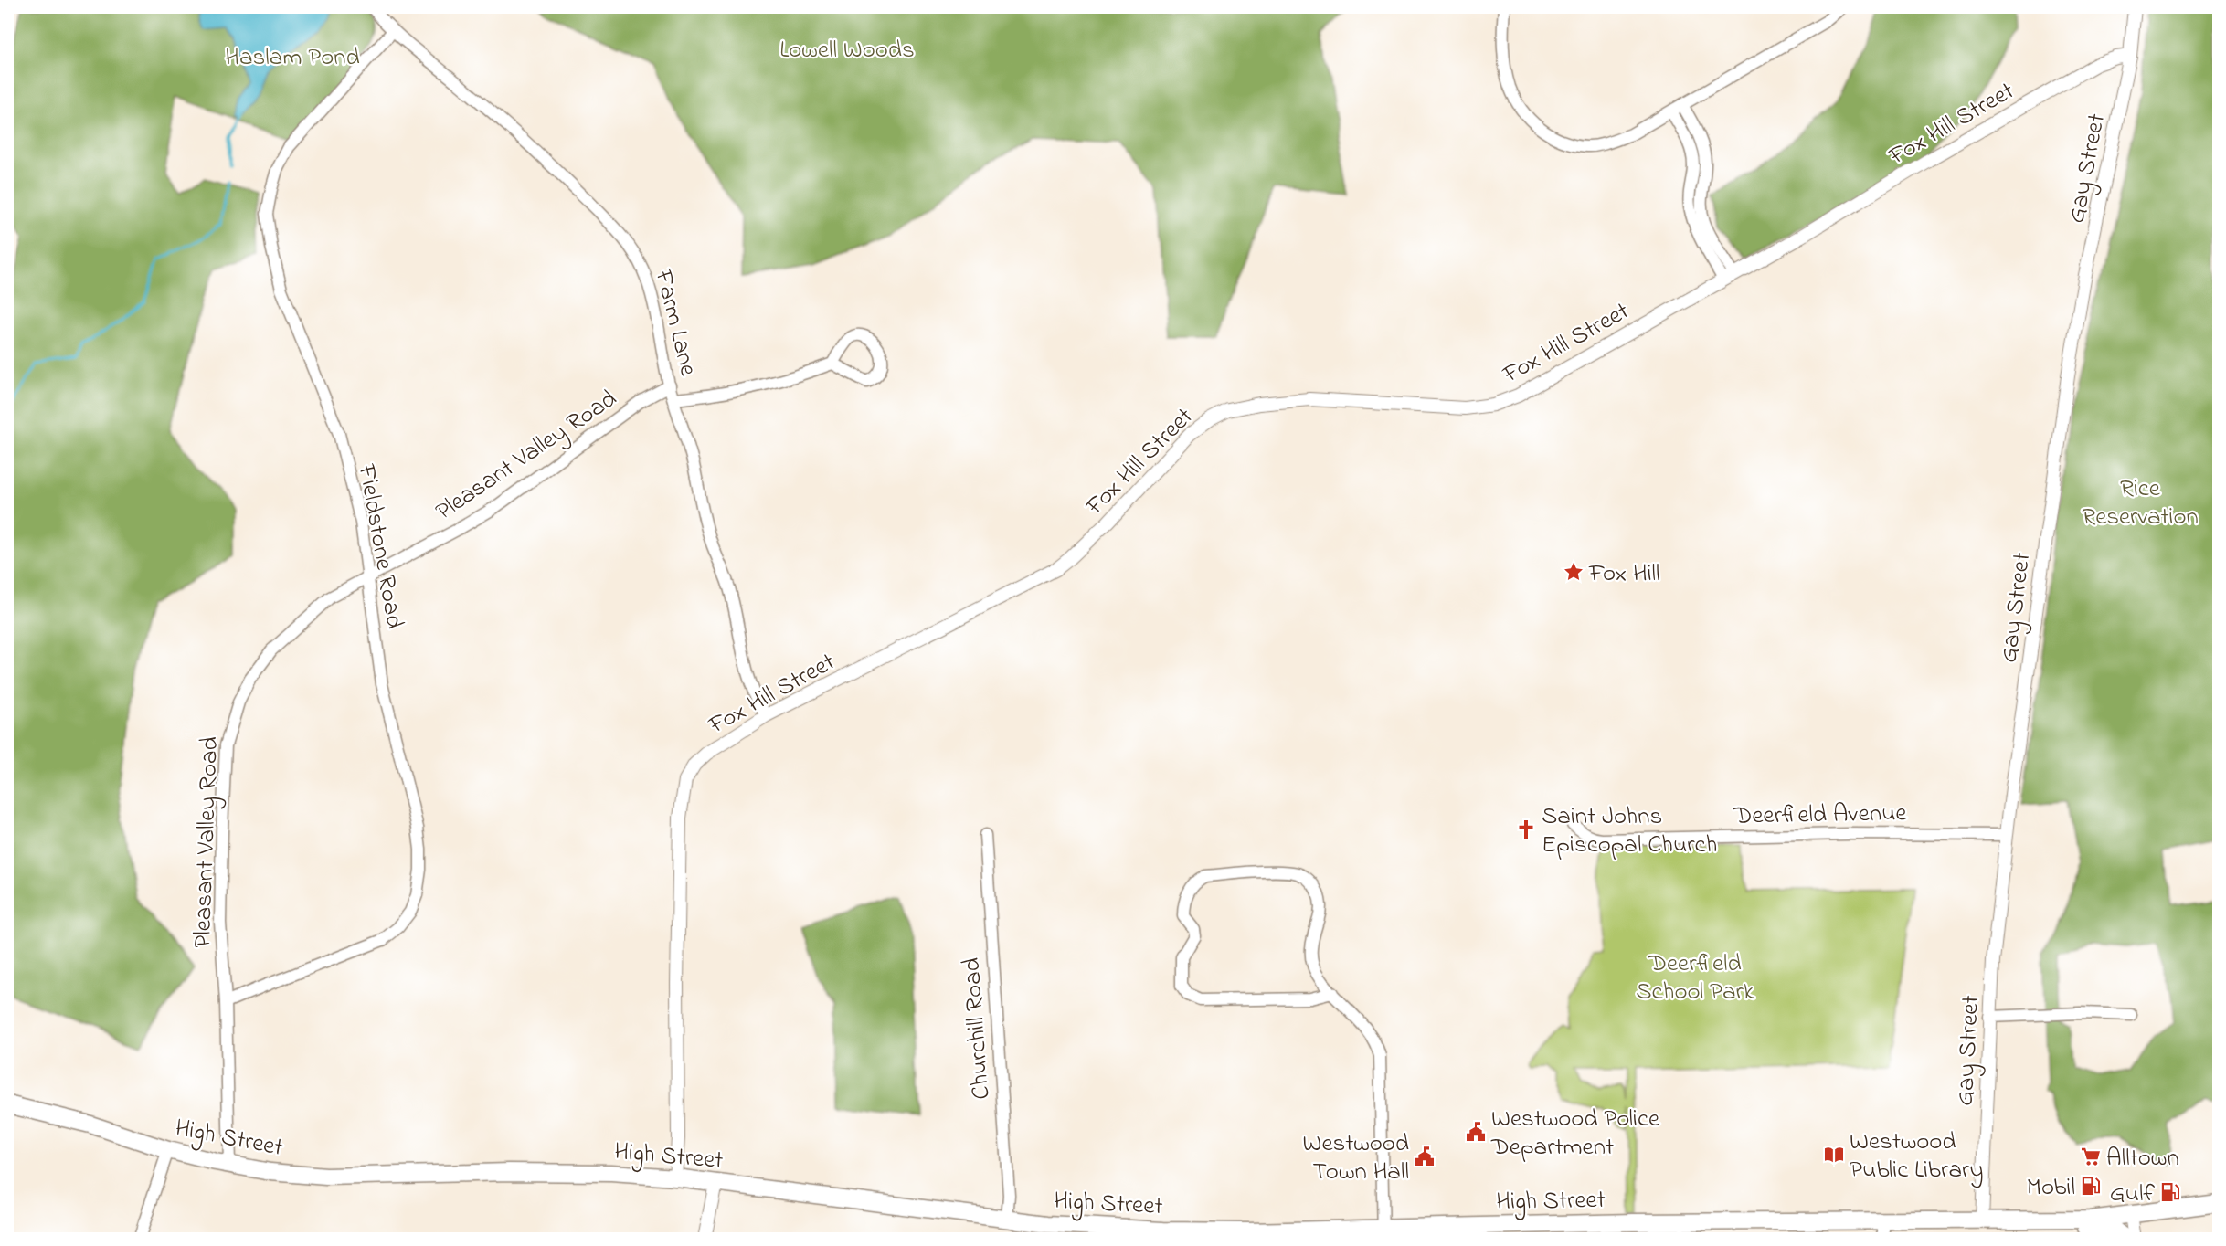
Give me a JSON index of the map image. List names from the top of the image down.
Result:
{
  "streets": {
    "main road": ["High Street"],
    "street": [
      "Fox Hill Street",
      "Gay Street",
      "Farm Lane",
      "Pleasant Valley Road",
      "Fieldstone Road",
      "Deerfield Avenue",
      "Churchill Road"
    ]
  },
  "crossings": [
    ["Fox Hill Street", "Gay Street"],
    ["Fox Hill Street", "Farm Lane"],
    ["Fox Hill Street", "High Street"],
    ["Gay Street", "Deerfield Avenue"],
    ["Gay Street", "High Street"],
    ["Farm Lane", "Pleasant Valley Road"],
    ["Farm Lane", "Fieldstone Road"],
    ["Pleasant Valley Road", "Fieldstone Road"],
    ["Pleasant Valley Road", "High Street"],
    ["Churchill Road", "High Street"]
  ],
  "parks": [
    "Lowell Woods",
    "Haslam Pond",
    "Rice Reservation",
    "Deerfield School Park"
  ],
  "places": {
    "place": ["Fox Hill"],
    "church": ["Saint Johns Episcopal Church"],
    "public building": ["Westwood Police Department", "Westwood Town Hall"],
    "library": ["Westwood Public Library"],
    "supermarket": ["Alltown"],
    "fuel station": ["Mobil", "Gulf"]
  }
}
